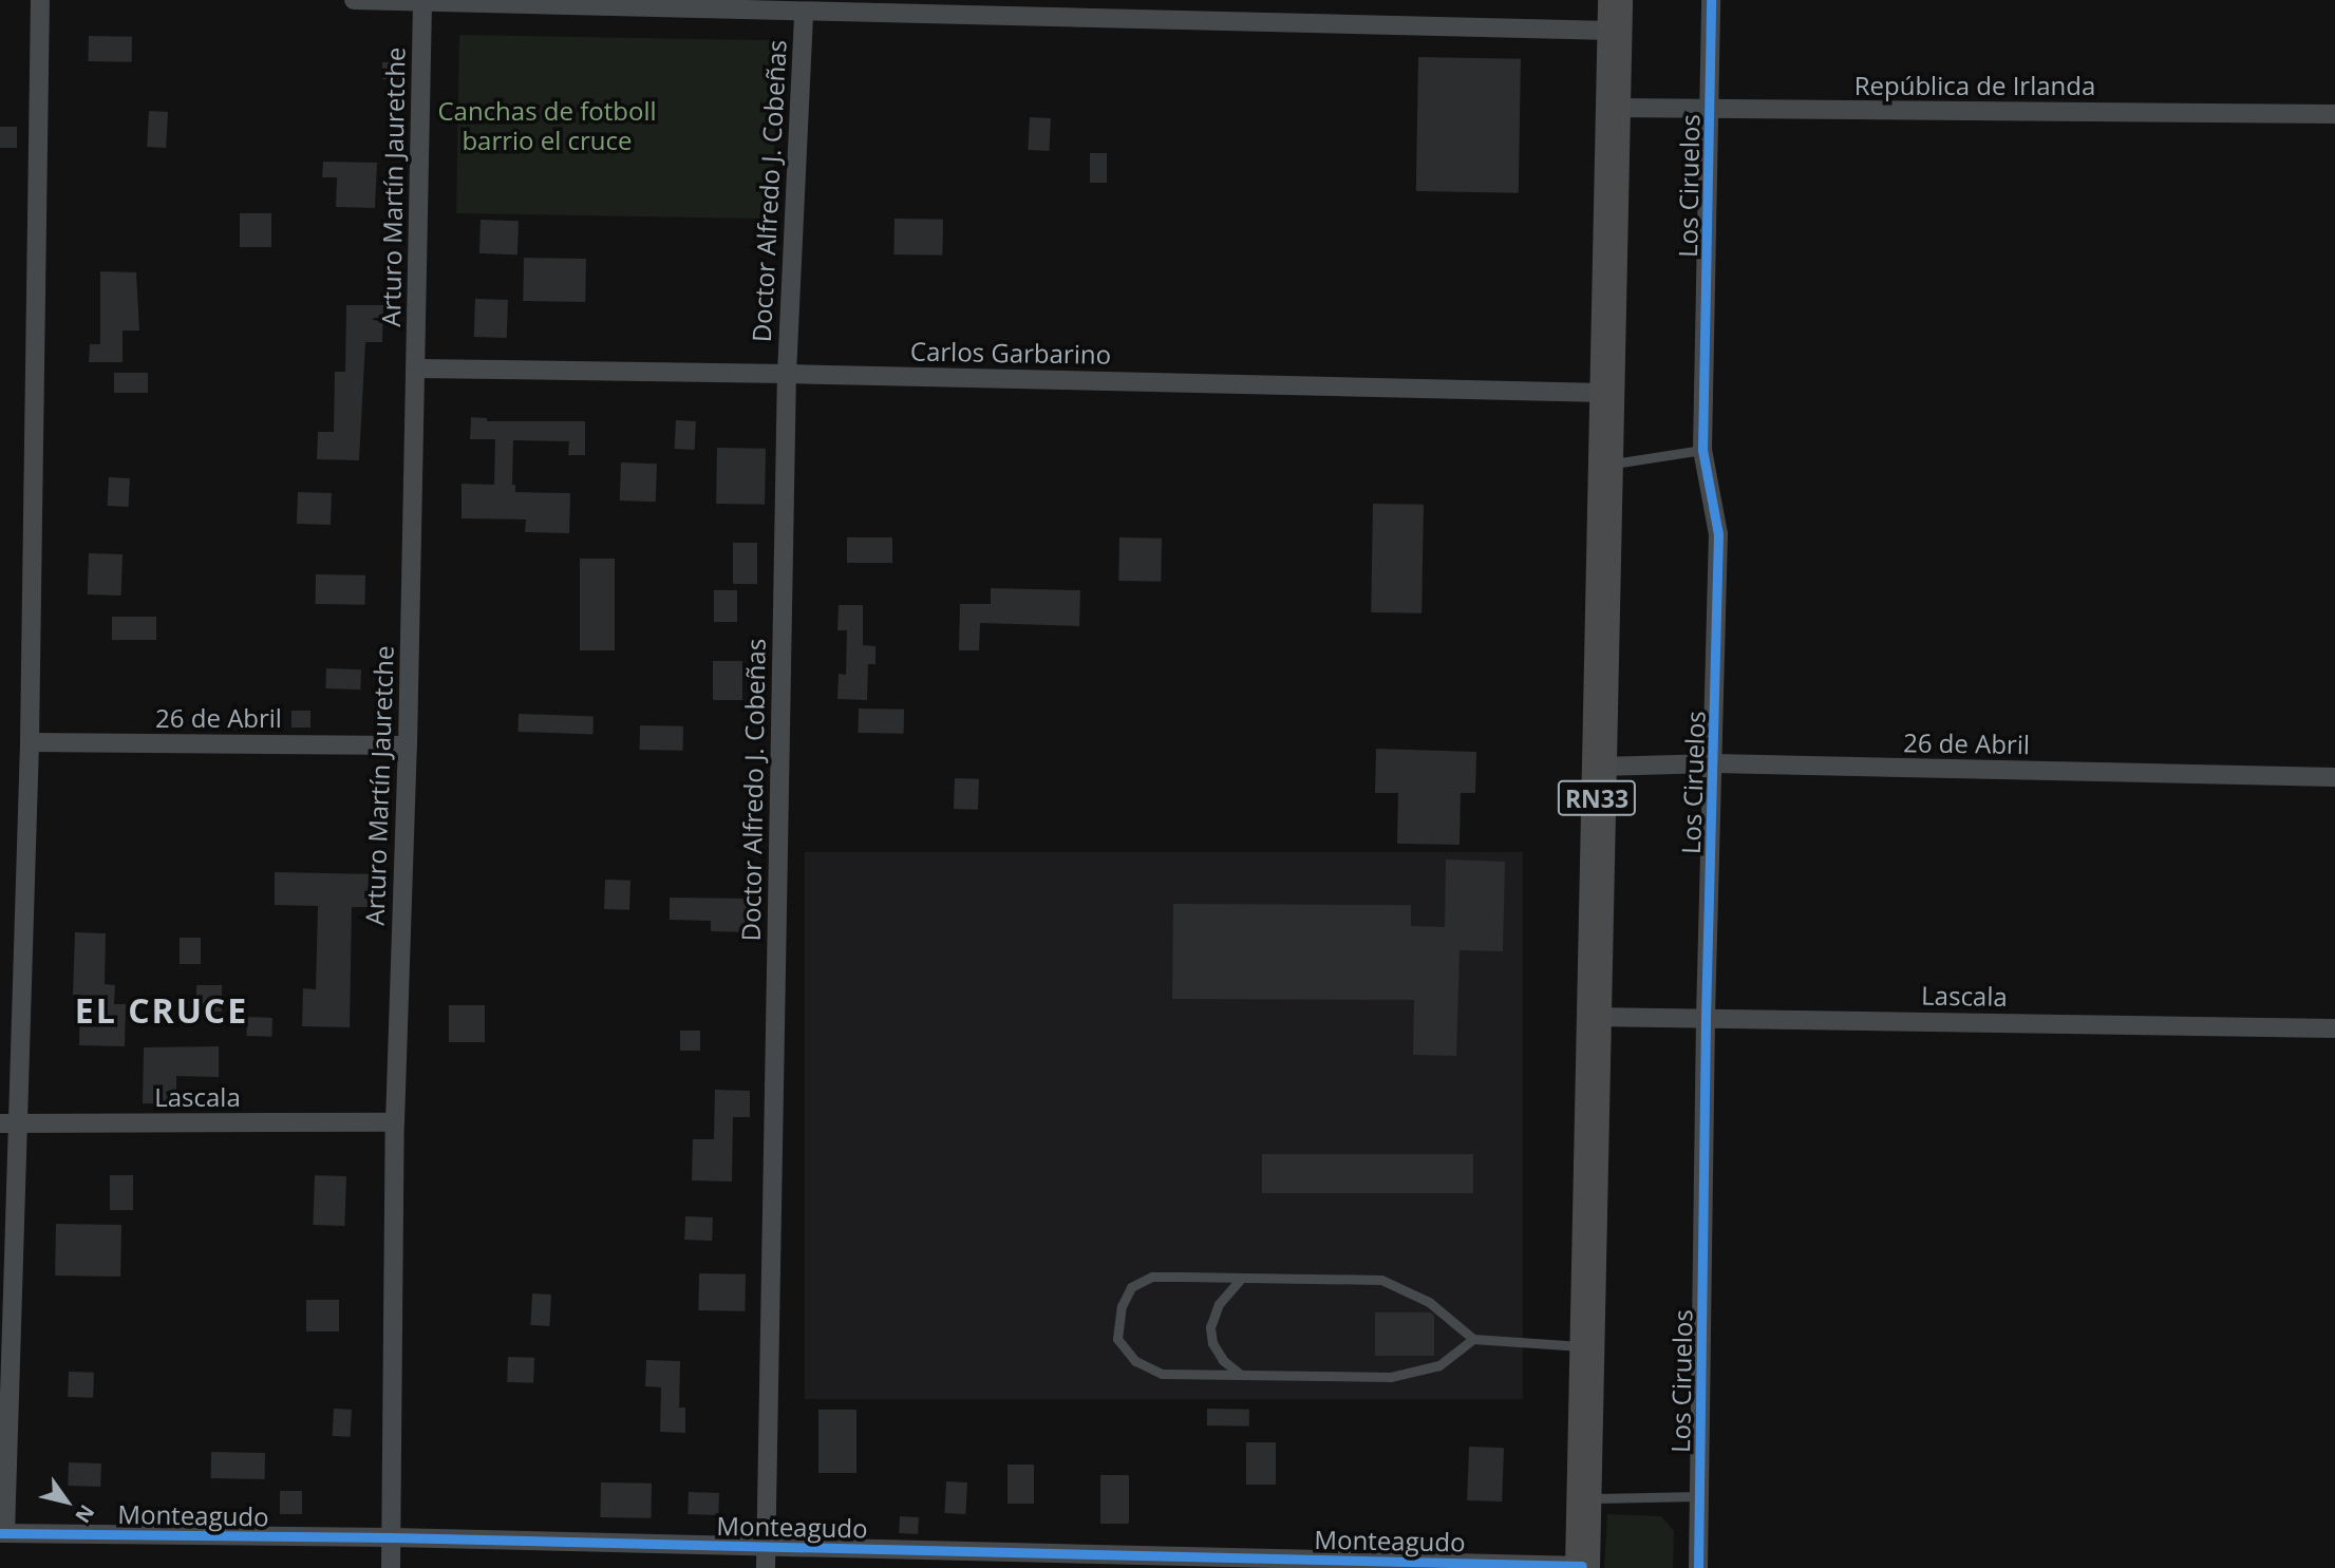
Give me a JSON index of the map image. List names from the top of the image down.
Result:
{
  "streets": {
    "highway": ["RN33"],
    "street": [
      "República de Irlanda",
      "Los Ciruelos",
      "Arturo Martín Jauretche",
      "Doctor Alfredo J. Cobeñas",
      "Carlos Garbarino",
      "26 de Abril",
      "Lascala",
      "Monteagudo"
    ]
  },
  "crossings": [
    ["República de Irlanda", "Los Ciruelos"],
    ["República de Irlanda", "RN33"],
    ["Los Ciruelos", "26 de Abril"],
    ["Los Ciruelos", "Lascala"],
    ["Arturo Martín Jauretche", "Carlos Garbarino"],
    ["Arturo Martín Jauretche", "26 de Abril"],
    ["Arturo Martín Jauretche", "Lascala"],
    ["Arturo Martín Jauretche", "Monteagudo"],
    ["Doctor Alfredo J. Cobeñas", "Carlos Garbarino"],
    ["Doctor Alfredo J. Cobeñas", "Monteagudo"],
    ["Carlos Garbarino", "RN33"],
    ["26 de Abril", "RN33"],
    ["RN33", "Lascala"],
    ["RN33", "Monteagudo"]
  ],
  "districts": ["EL CRUCE"],
  "parks": ["Canchas de fotboll barrio el cruce"],
  "north": "bottom right"
}
